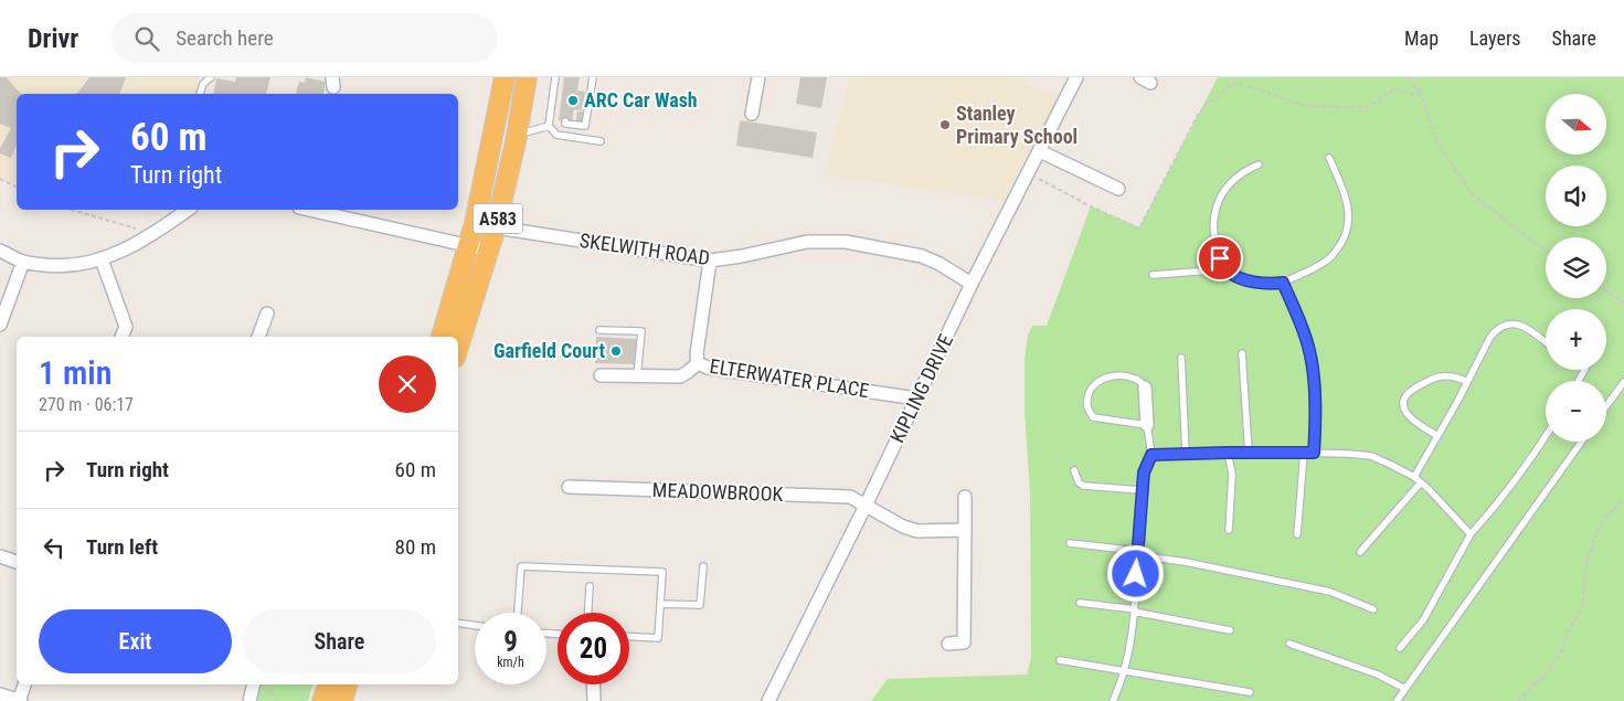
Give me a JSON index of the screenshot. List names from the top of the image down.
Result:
{
  "streets": {
    "highway": ["A583"],
    "street": [
      "SKELWITH ROAD",
      "ELTERWATER PLACE",
      "KIPLING DRIVE",
      "MEADOWBROOK"
    ]
  },
  "crossings": [
    ["A583", "SKELWITH ROAD"],
    ["SKELWITH ROAD", "KIPLING DRIVE"],
    ["ELTERWATER PLACE", "KIPLING DRIVE"],
    ["KIPLING DRIVE", "MEADOWBROOK"]
  ],
  "places": ["ARC Car Wash", "Stanley Primary School", "Garfield Court"],
  "north": "right",
  "page": {
    "header": "Drivr",
    "search": "Search here",
    "nav": ["Map", "Layers", "Share"],
    "map_buttons": ["+", "−"],
    "turn": ["60 m", "Turn right"],
    "heading": ["1 min", "270 m · 06:17"],
    "list": [
      {
        "name": "Turn right",
        "value": "60 m"
      },
      {
        "name": "Turn left",
        "value": "80 m"
      }
    ],
    "buttons": ["Exit", "Share"],
    "speed": "9 km/h",
    "limit": "20"
  }
}
